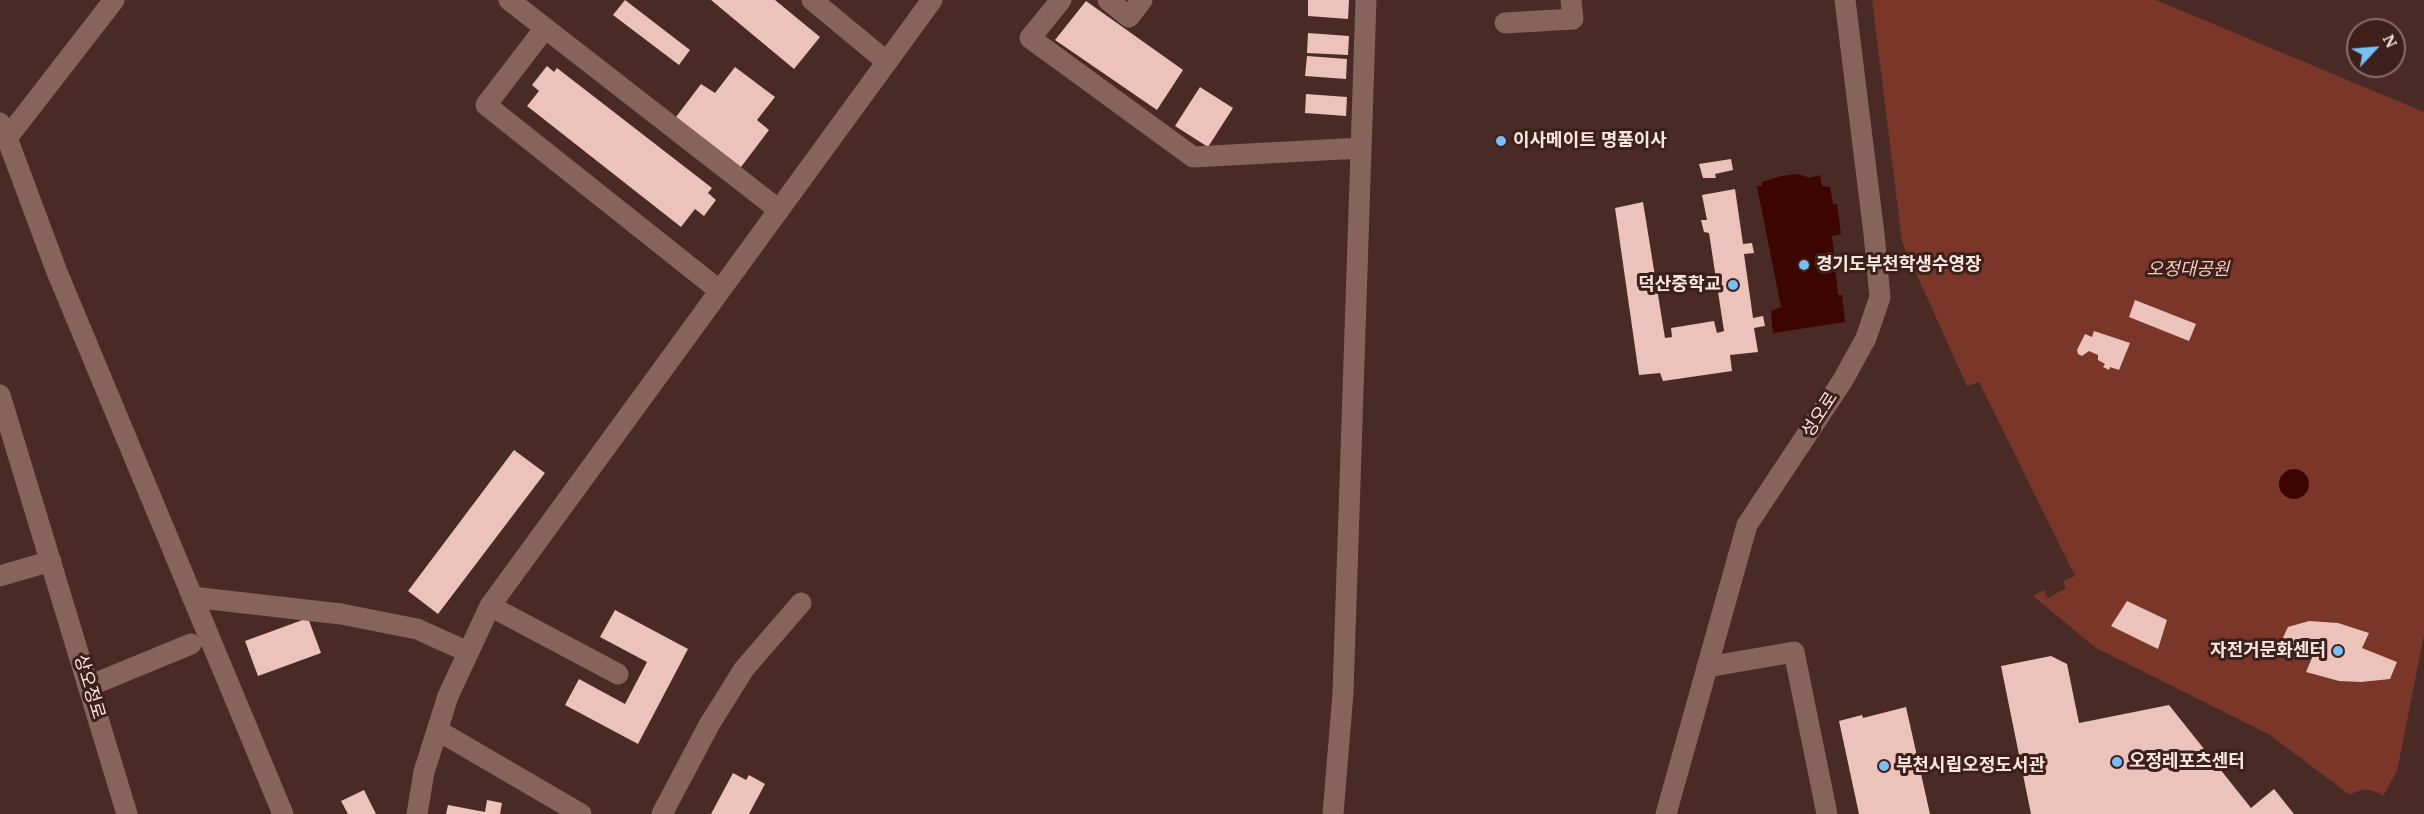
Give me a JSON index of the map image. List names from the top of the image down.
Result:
{
  "streets": {
    "street": ["성오로", "상오정로"]
  },
  "parks": ["오정대공원"],
  "places": [
    "이사메이트 명품이사",
    "경기도부천학생수영장",
    "덕산중학교",
    "자전거문화센터",
    "오정레포츠센터",
    "부천시립오정도서관"
  ],
  "north": "top right"
}
